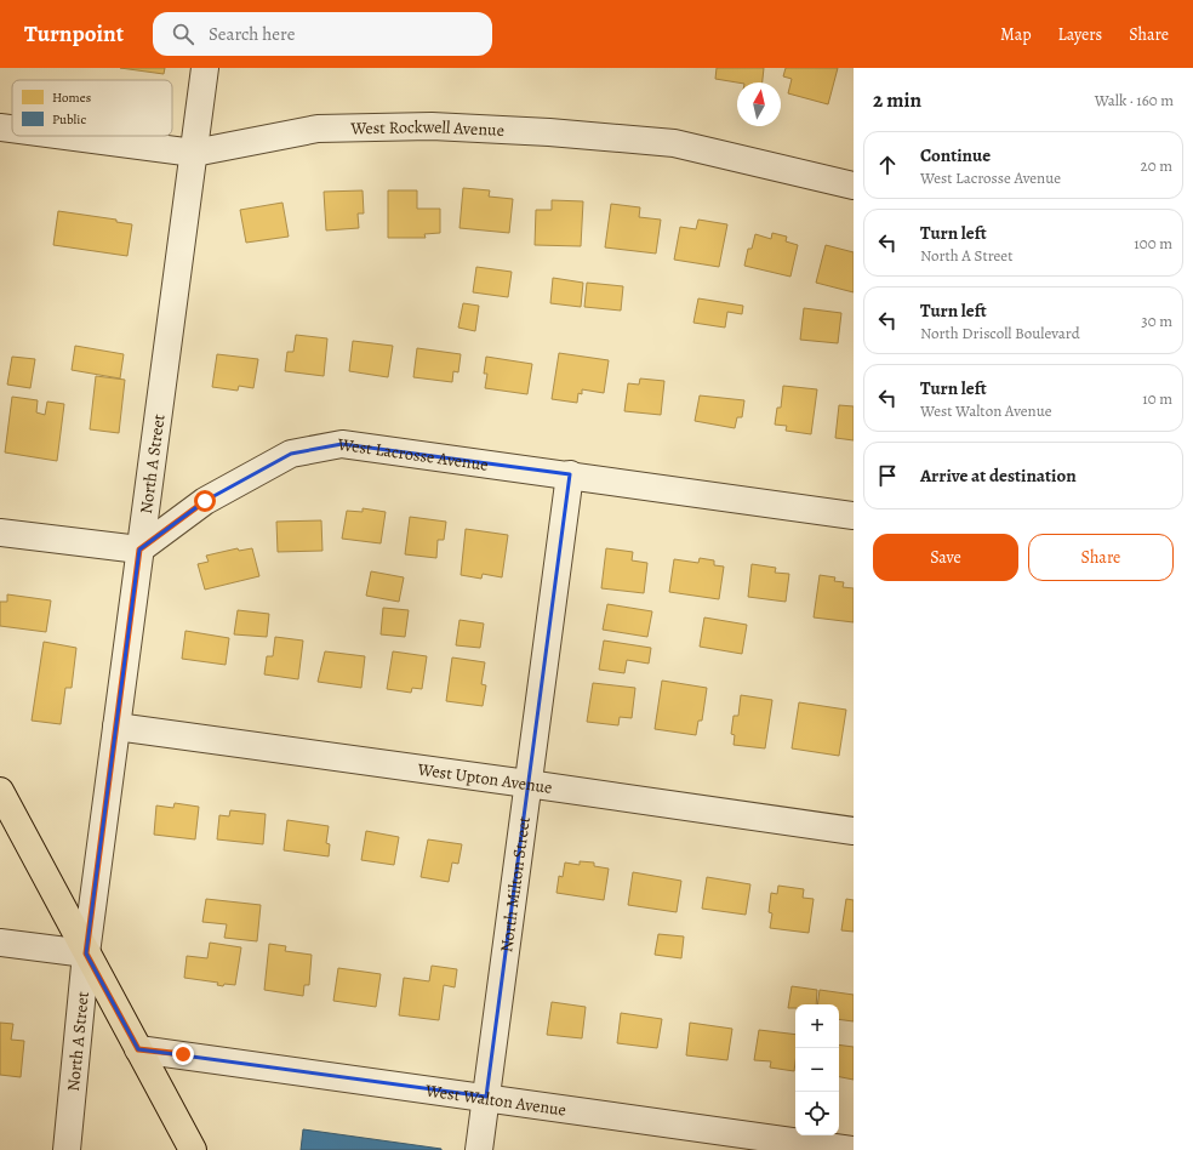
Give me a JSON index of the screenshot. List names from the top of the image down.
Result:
{
  "streets": {
    "street": [
      "West Rockwell Avenue",
      "West Lacrosse Avenue",
      "North A Street",
      "West Upton Avenue",
      "North Milton Street",
      "West Walton Avenue"
    ]
  },
  "crossings": [
    ["West Rockwell Avenue", "North A Street"],
    ["West Lacrosse Avenue", "North A Street"],
    ["West Lacrosse Avenue", "North Milton Street"],
    ["North A Street", "West Upton Avenue"],
    ["West Upton Avenue", "North Milton Street"],
    ["North Milton Street", "West Walton Avenue"]
  ],
  "legend": ["Homes", "Public"],
  "north": "top",
  "page": {
    "header": "Turnpoint",
    "search": "Search here",
    "nav": ["Map", "Layers", "Share"],
    "heading": ["2 min", "Walk · 160 m"],
    "list": [
      ["Continue", "West Lacrosse Avenue", "20 m"],
      ["Turn left", "North A Street", "100 m"],
      ["Turn left", "North Driscoll Boulevard", "30 m"],
      ["Turn left", "West Walton Avenue", "10 m"],
      "Arrive at destination"
    ],
    "buttons": ["Save", "Share"],
    "map_buttons": ["+", "−"]
  }
}
